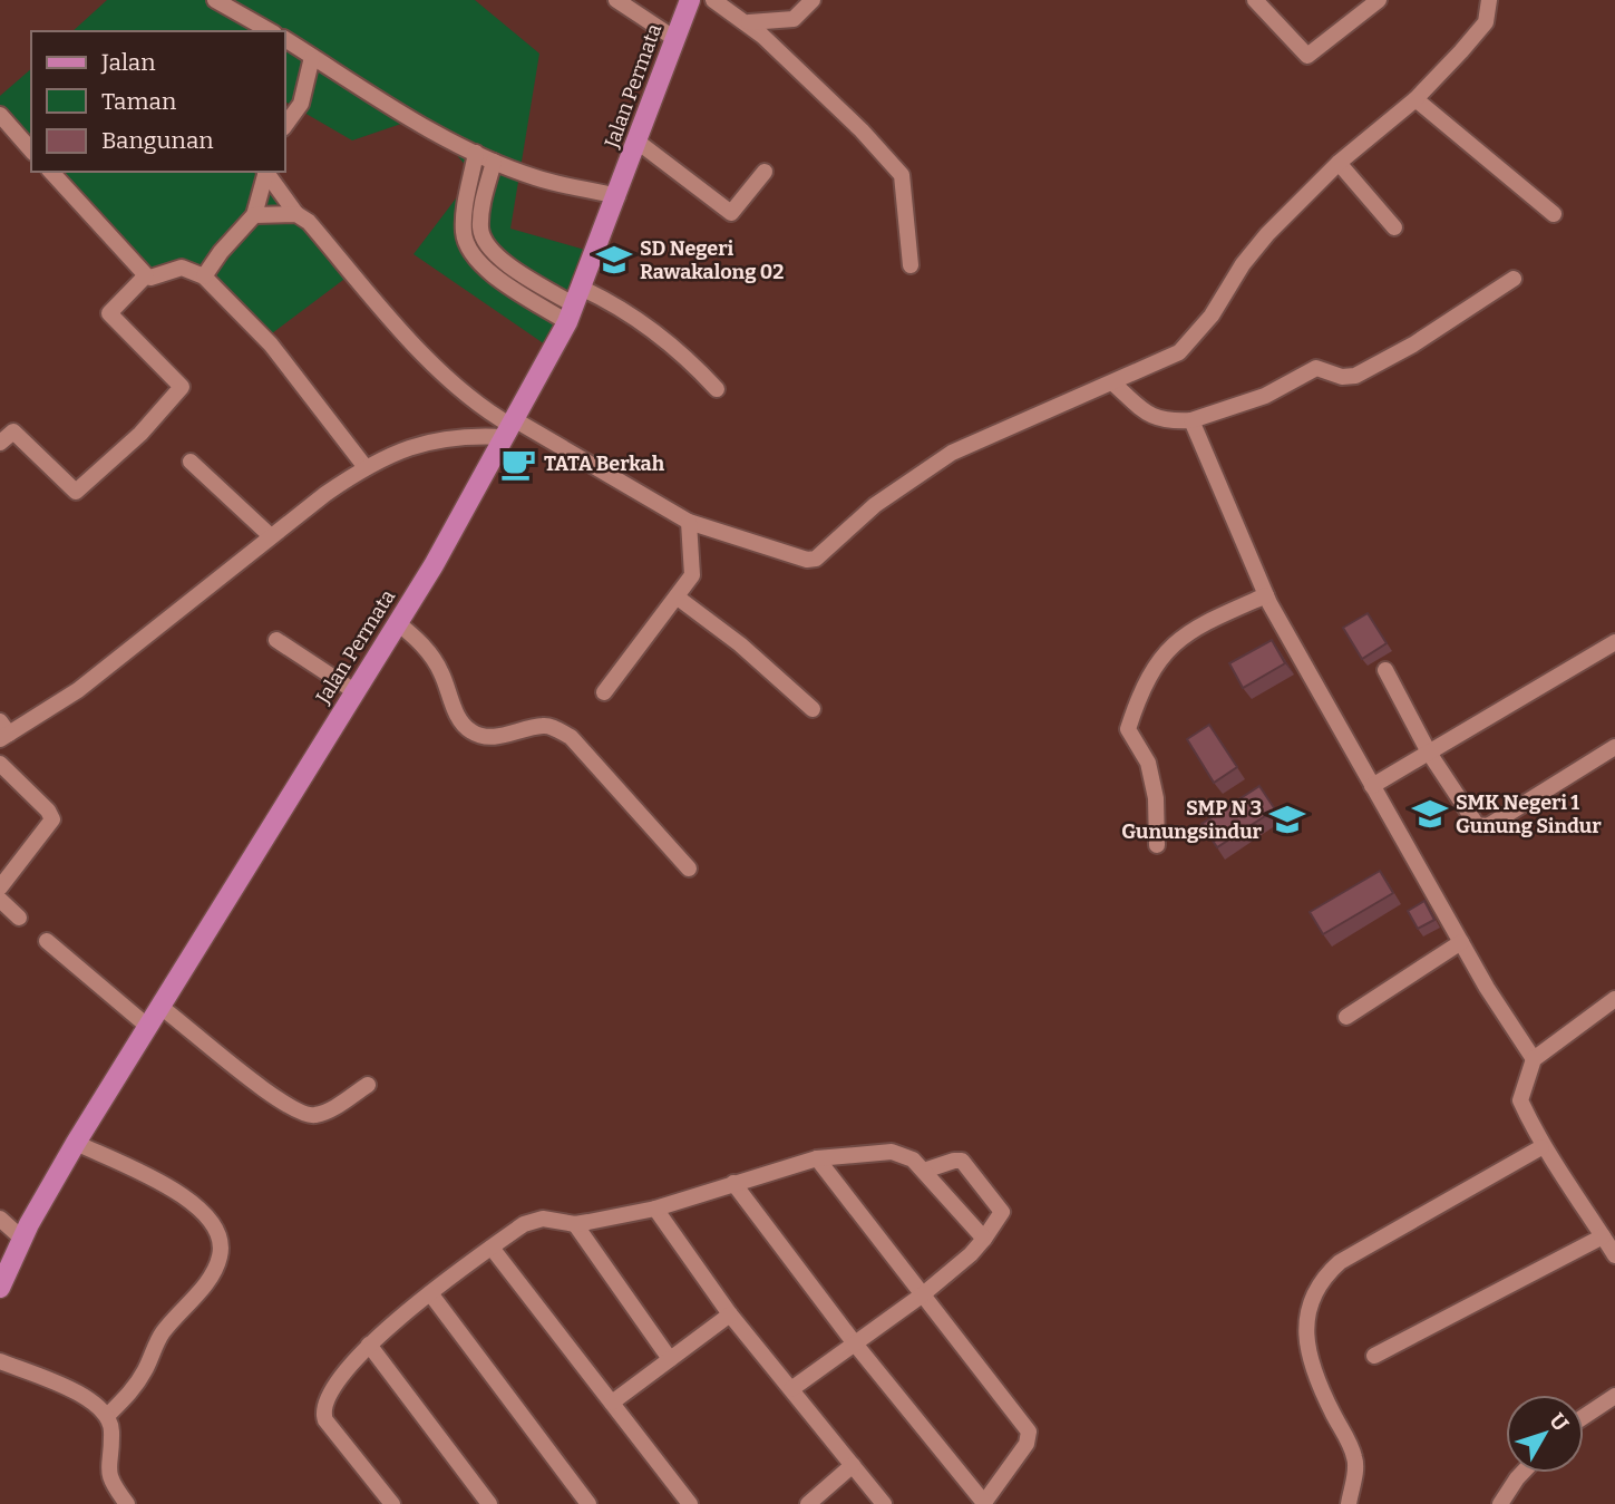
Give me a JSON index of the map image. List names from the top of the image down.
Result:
{
  "streets": {
    "main road": ["Jalan Permata"]
  },
  "places": {
    "school or university": ["SD Negeri Rawakalong 02", "SMK Negeri 1 Gunung Sindur", "SMP N 3 Gunungsindur"],
    "cafe": ["TATA Berkah"]
  },
  "legend": ["Jalan", "Taman", "Bangunan"],
  "north": "top right"
}
